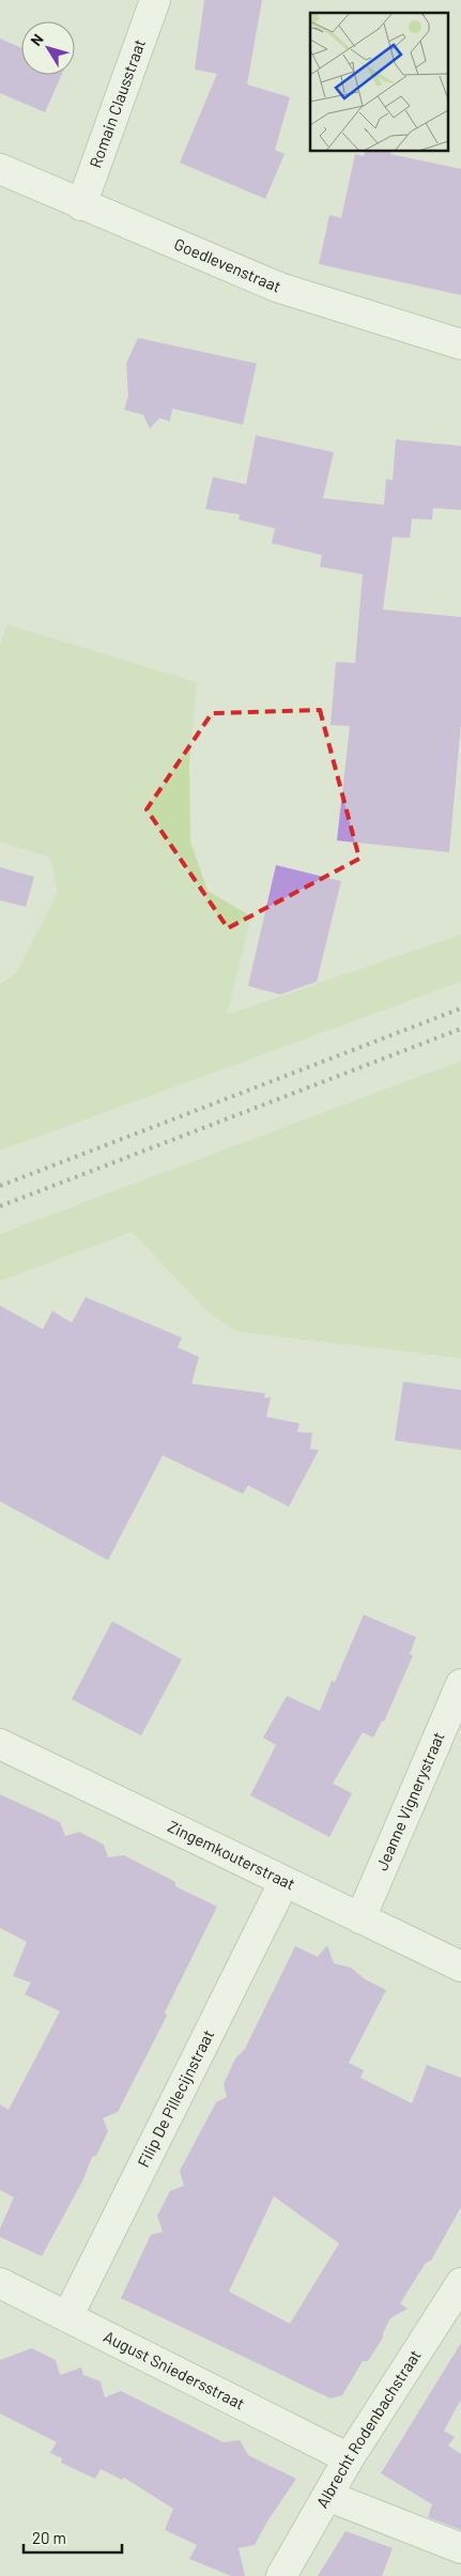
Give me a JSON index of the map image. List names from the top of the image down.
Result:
{
  "streets": {
    "street": [
      "Romain Clausstraat",
      "Goedlevenstraat",
      "Jeanne Vignerystraat",
      "Zingemkouterstraat",
      "Filip De Pillecijnstraat",
      "August Sniedersstraat",
      "Albrecht Rodenbachstraat"
    ]
  },
  "crossings": [
    ["Romain Clausstraat", "Goedlevenstraat"],
    ["Jeanne Vignerystraat", "Zingemkouterstraat"],
    ["Zingemkouterstraat", "Filip De Pillecijnstraat"],
    ["Filip De Pillecijnstraat", "August Sniedersstraat"],
    ["August Sniedersstraat", "Albrecht Rodenbachstraat"]
  ],
  "scale_bar": "20 m",
  "north": "top left"
}
